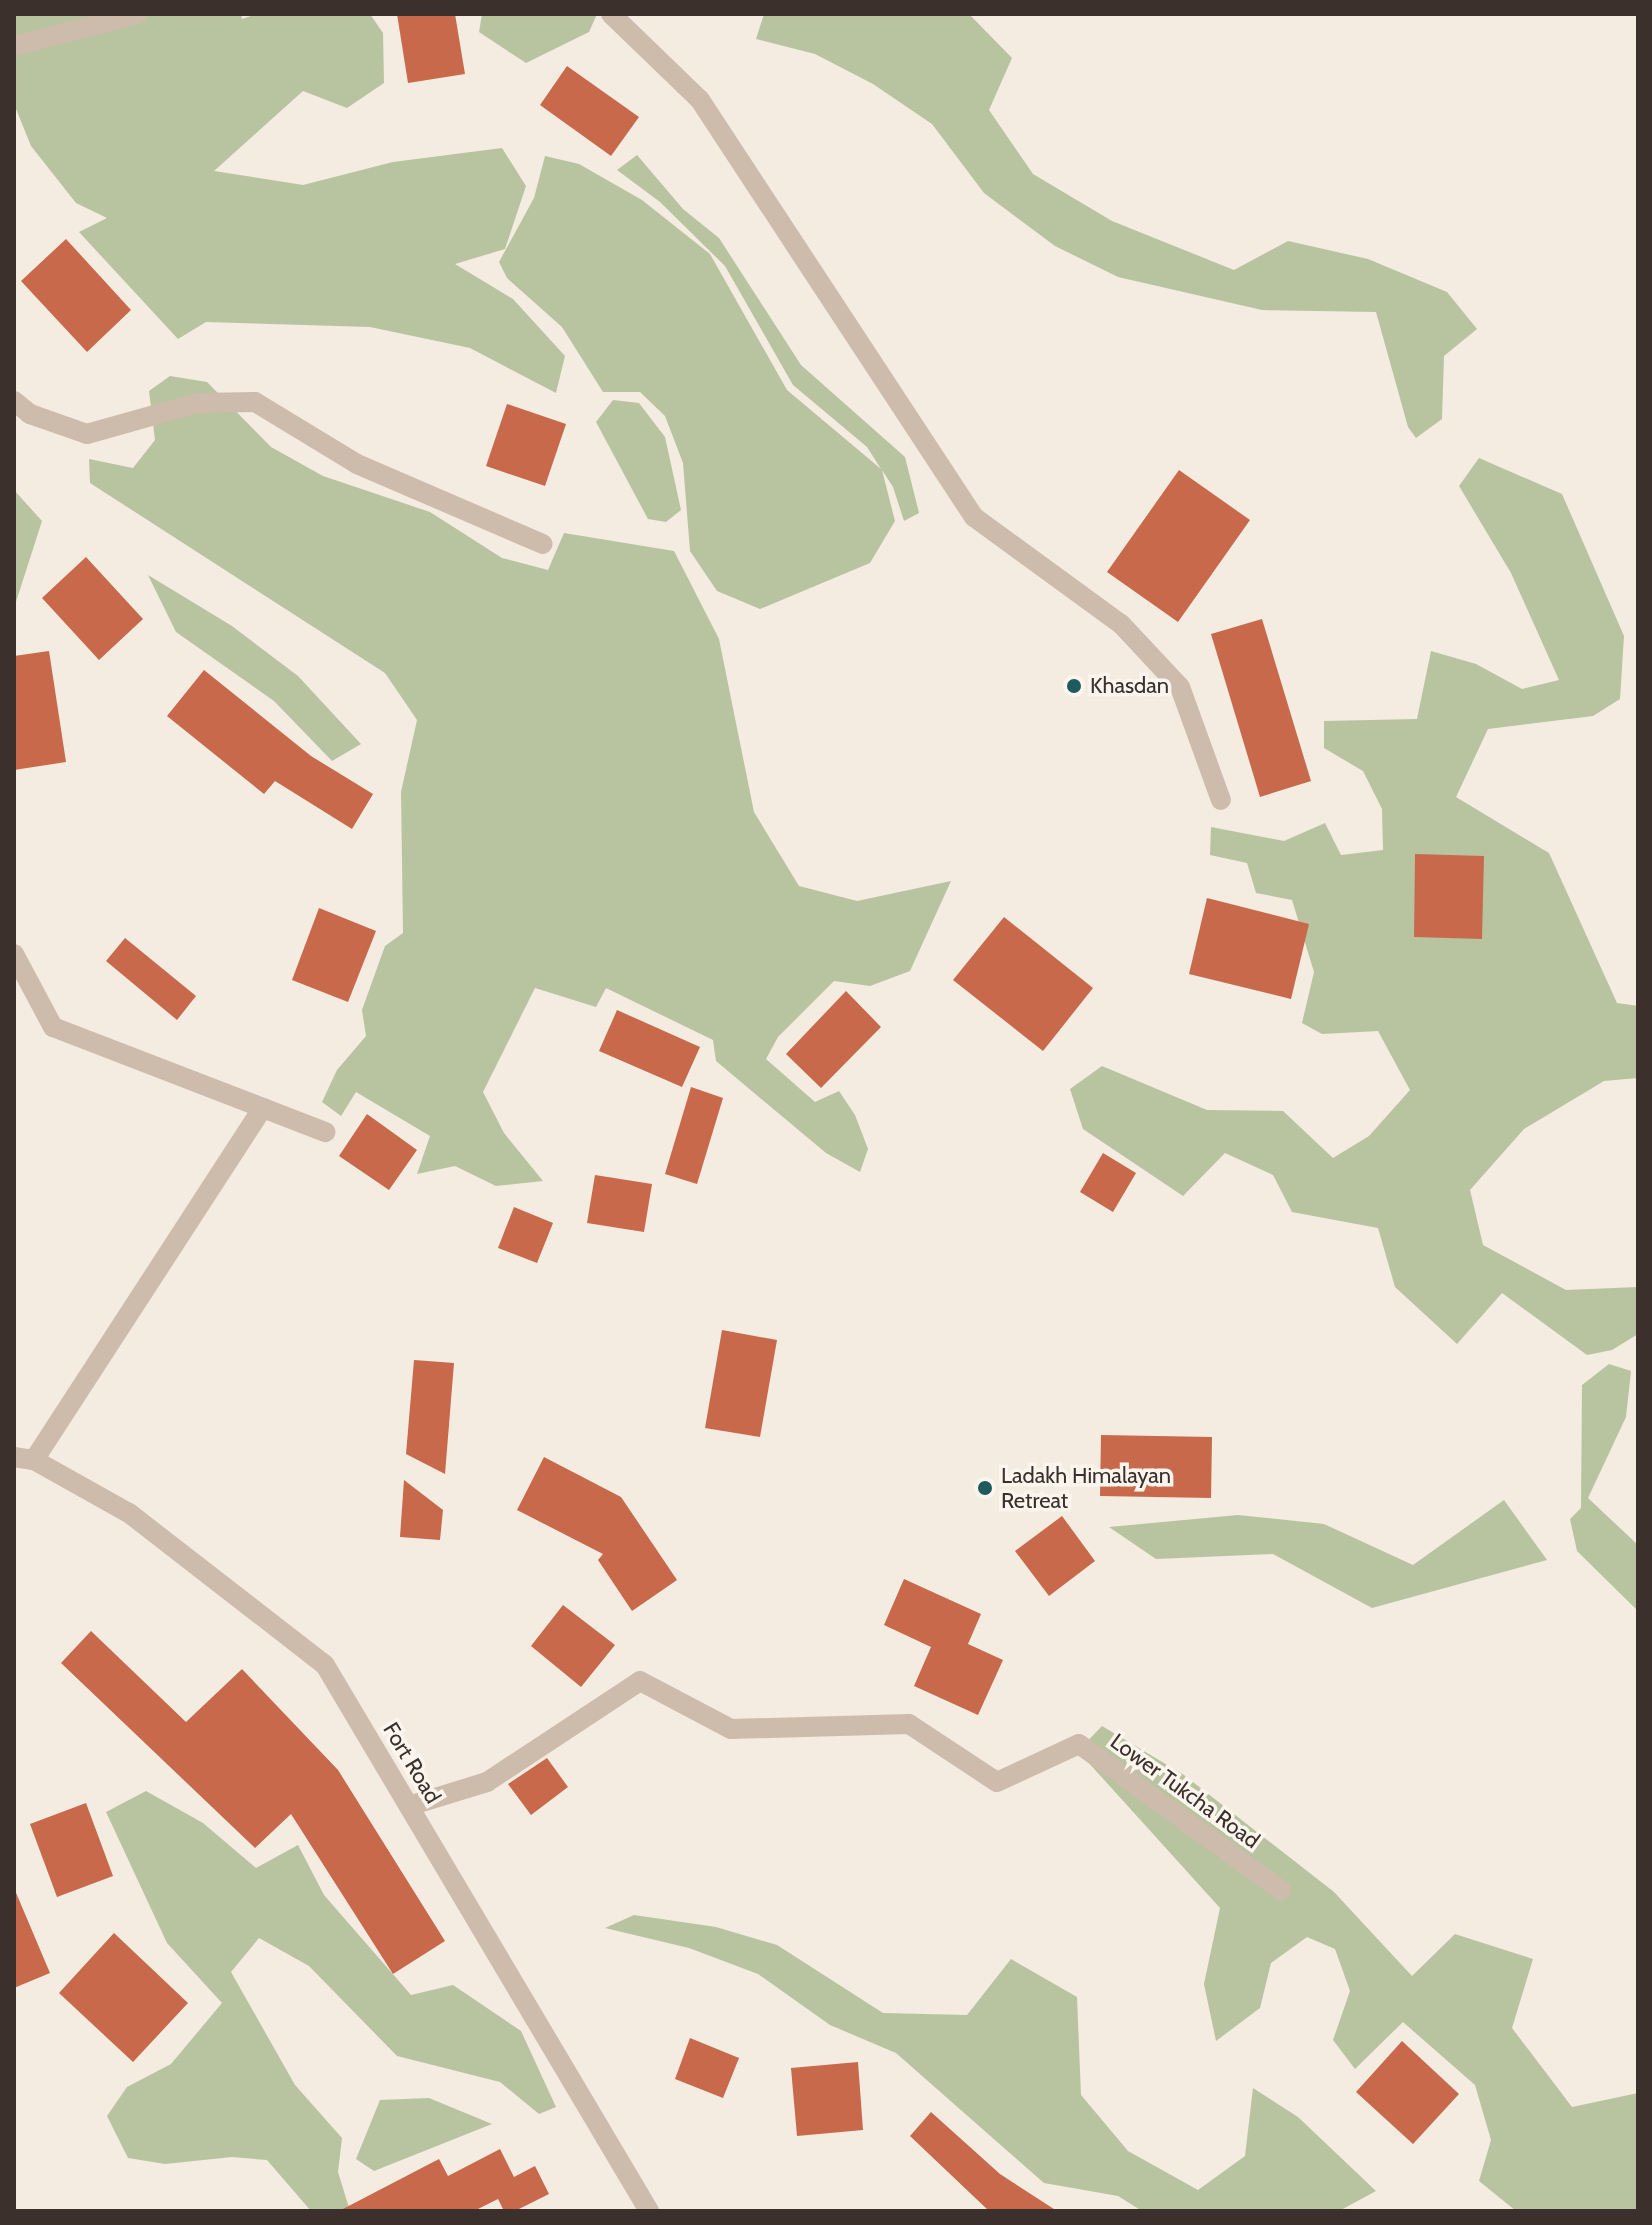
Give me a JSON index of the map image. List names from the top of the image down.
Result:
{
  "streets": {
    "street": ["Fort Road", "Lower Tukcha Road"]
  },
  "crossings": [
    ["Fort Road", "Lower Tukcha Road"]
  ],
  "places": ["Khasdan", "Ladakh Himalayan Retreat"]
}
